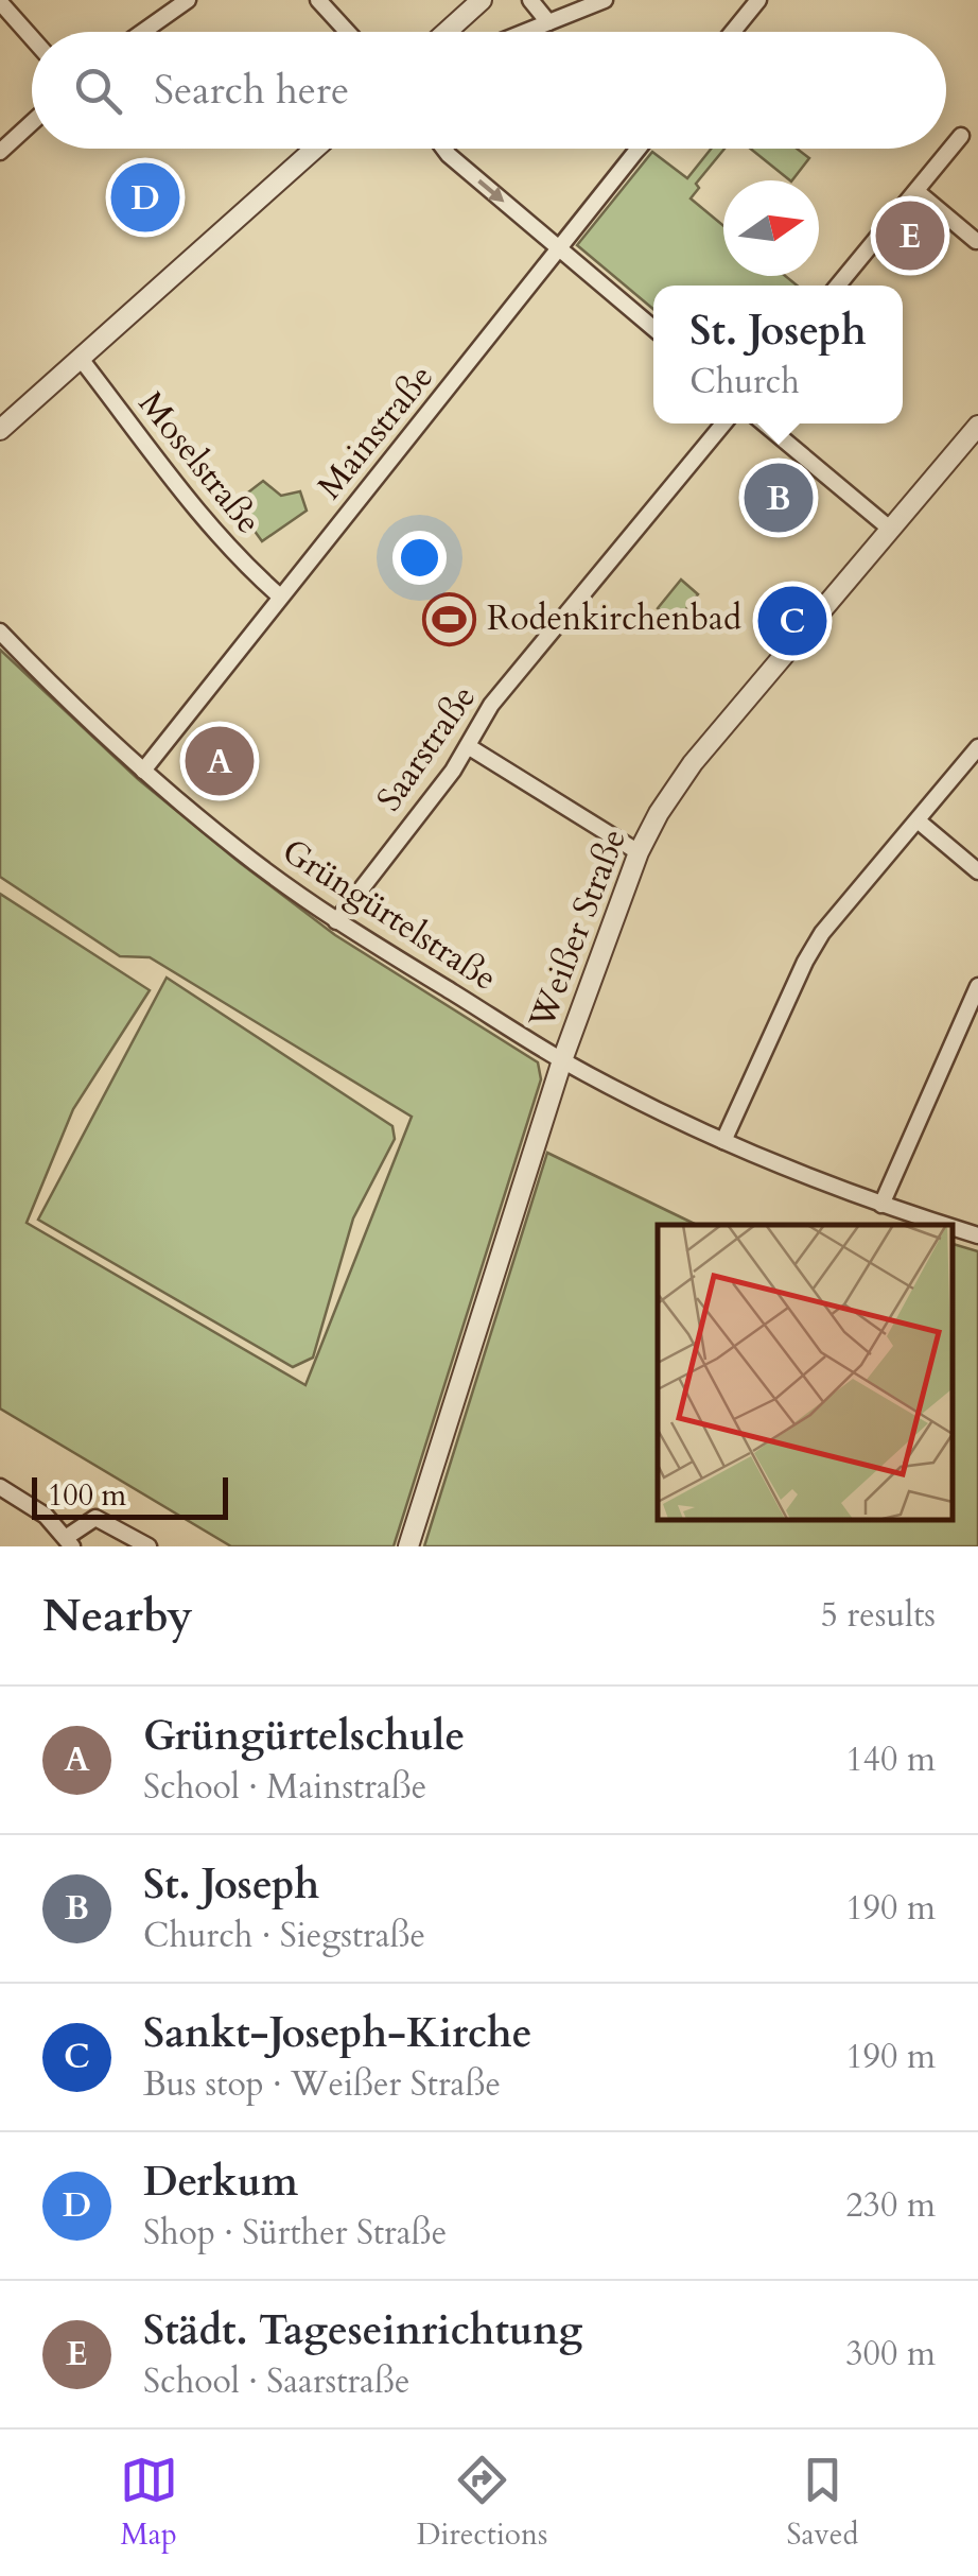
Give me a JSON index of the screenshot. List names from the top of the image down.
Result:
{
  "streets": {
    "street": [
      "Mainstraße",
      "Moselstraße",
      "Saarstraße",
      "Grüngürtelstraße",
      "Weißer Straße"
    ]
  },
  "crossings": [
    ["Mainstraße", "Moselstraße"],
    ["Mainstraße", "Grüngürtelstraße"],
    ["Saarstraße", "Grüngürtelstraße"],
    ["Grüngürtelstraße", "Weißer Straße"]
  ],
  "places": {
    "sports": ["Rodenkirchenbad"]
  },
  "scale_bar": "100 m",
  "north": "right",
  "page": {
    "search": "Search here",
    "pins": [
      "D",
      "E",
      "B",
      "C",
      "A"
    ],
    "popup": ["St. Joseph", "Church"],
    "scale": "100 m",
    "heading": ["Nearby", "5 results"],
    "list": [
      {
        "mark": "A",
        "name": "Grüngürtelschule",
        "note": "School · Mainstraße",
        "value": "140 m"
      },
      {
        "mark": "B",
        "name": "St. Joseph",
        "note": "Church · Siegstraße",
        "value": "190 m"
      },
      {
        "mark": "C",
        "name": "Sankt-Joseph-Kirche",
        "note": "Bus stop · Weißer Straße",
        "value": "190 m"
      },
      {
        "mark": "D",
        "name": "Derkum",
        "note": "Shop · Sürther Straße",
        "value": "230 m"
      },
      {
        "mark": "E",
        "name": "Städt. Tageseinrichtung",
        "note": "School · Saarstraße",
        "value": "300 m"
      }
    ],
    "nav": ["Map", "Directions", "Saved"]
  }
}
